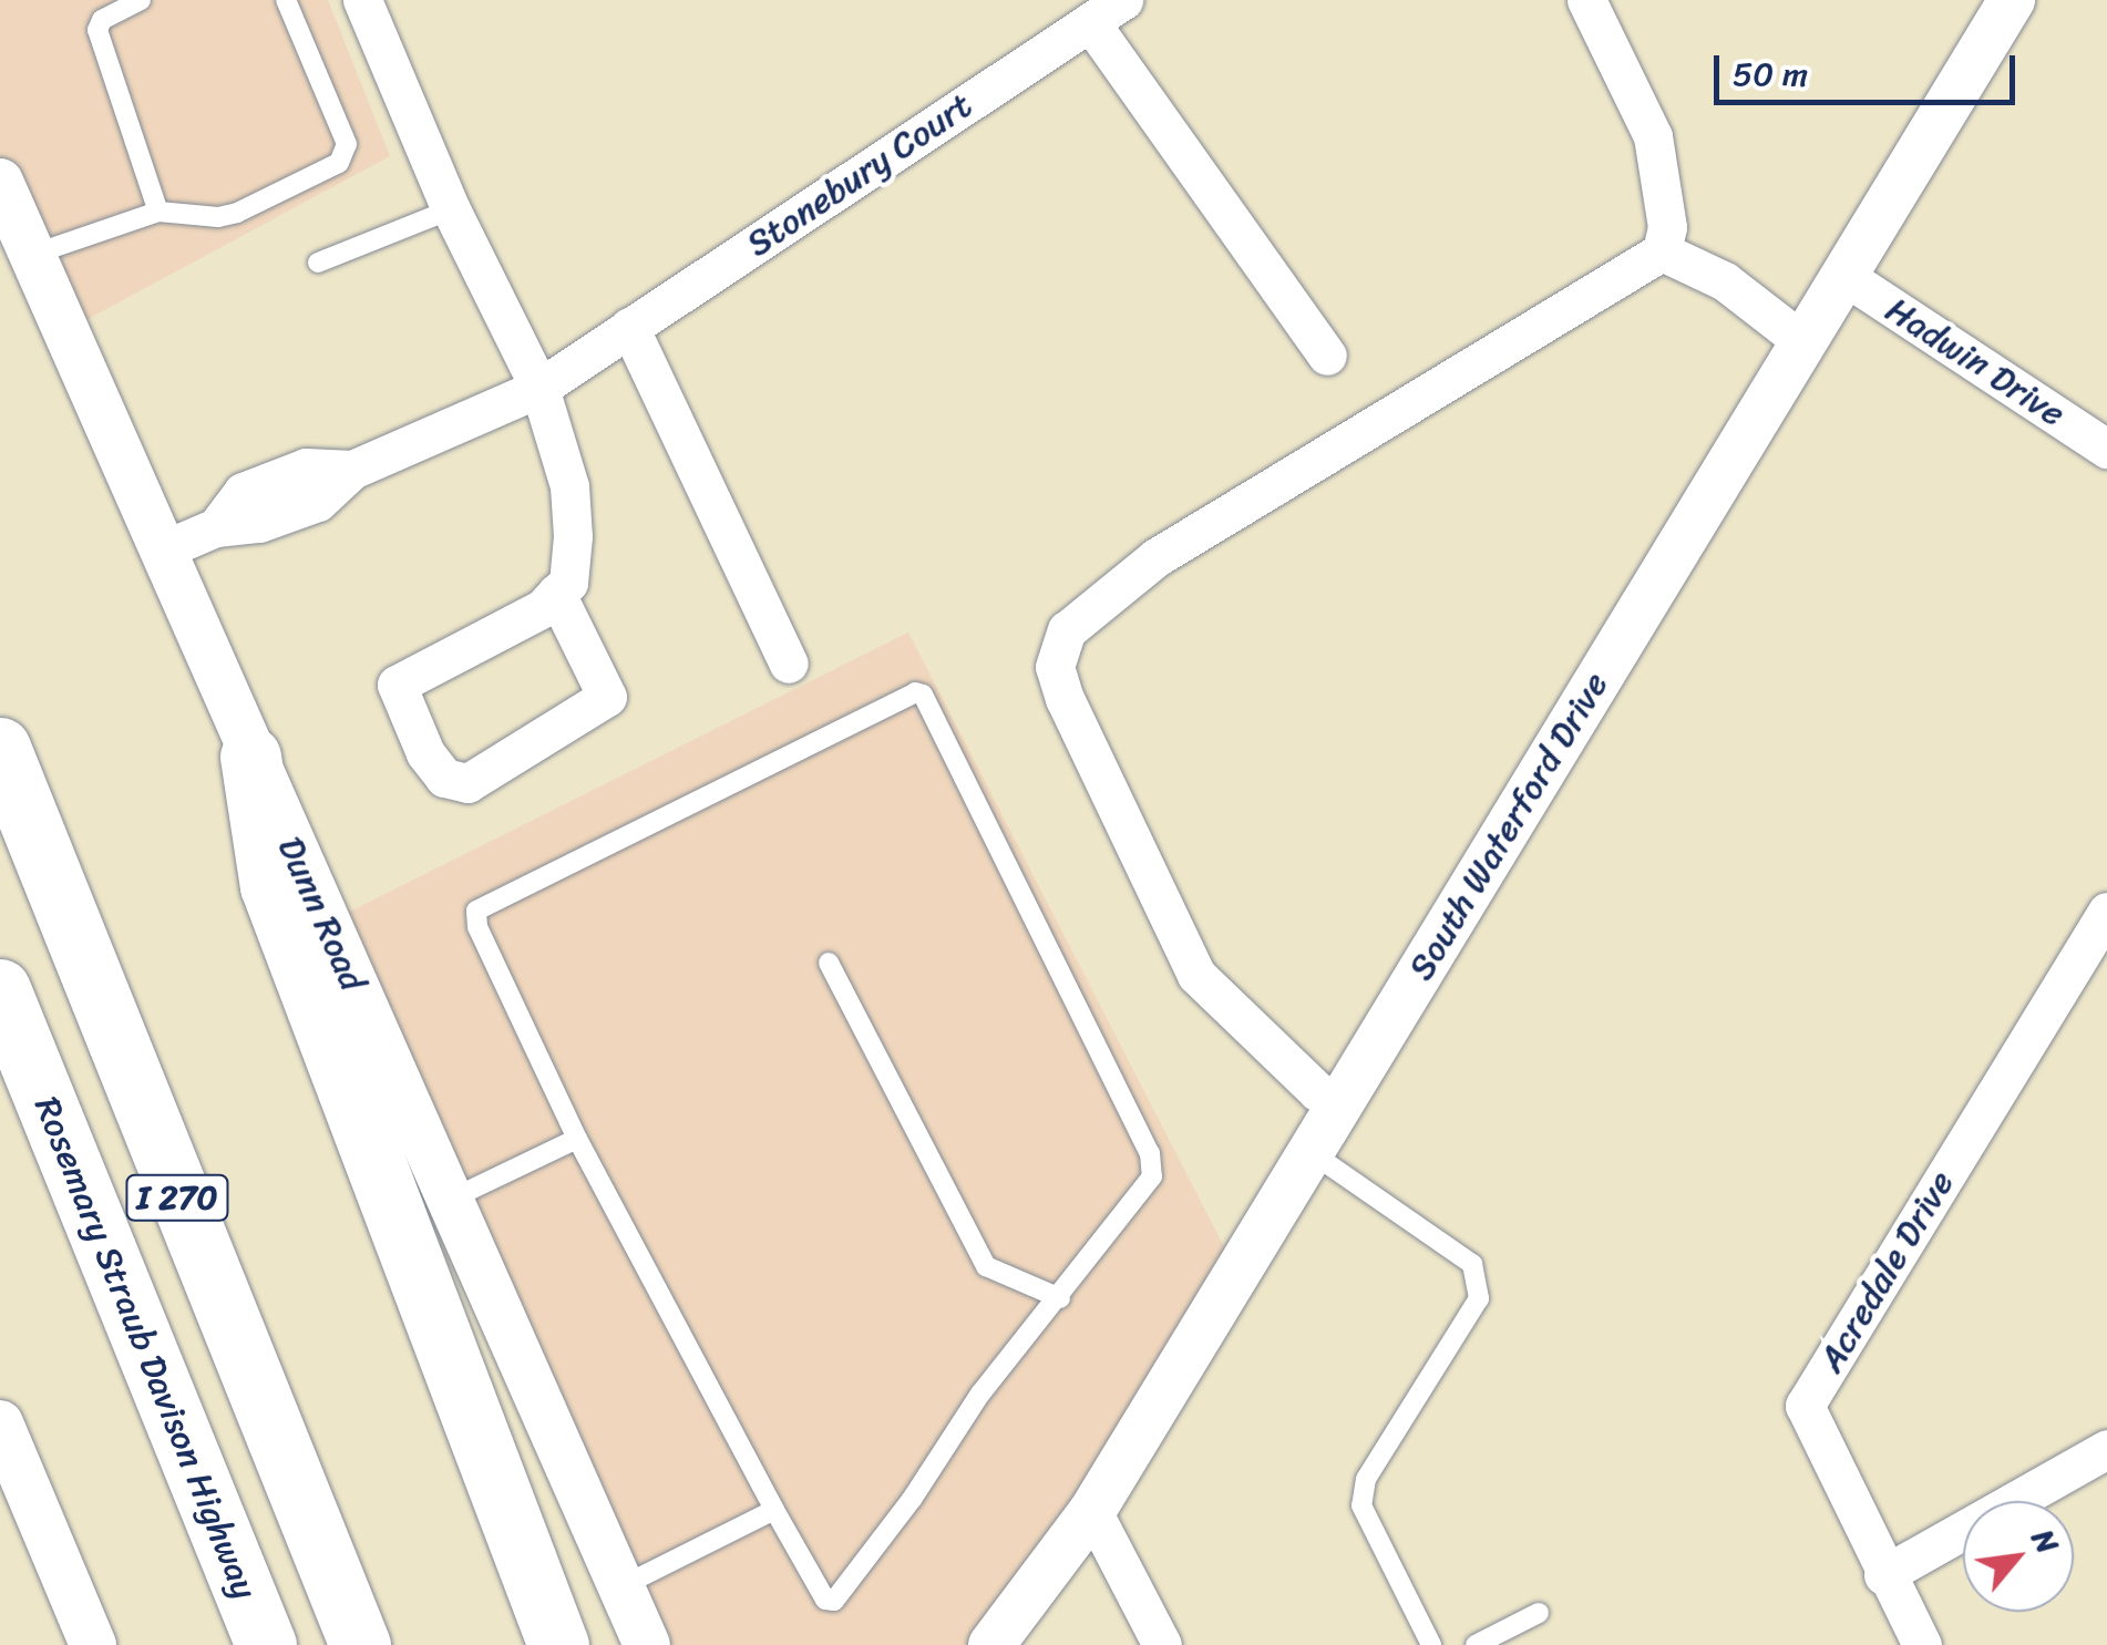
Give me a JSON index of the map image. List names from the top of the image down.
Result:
{
  "streets": {
    "highway": ["I 270", "Rosemary Straub Davison Highway"],
    "street": [
      "Stonebury Court",
      "Hadwin Drive",
      "South Waterford Drive",
      "Dunn Road",
      "Acredale Drive"
    ]
  },
  "crossings": [
    ["Stonebury Court", "Dunn Road"],
    ["Hadwin Drive", "South Waterford Drive"]
  ],
  "scale_bar": "50 m",
  "north": "top right"
}
